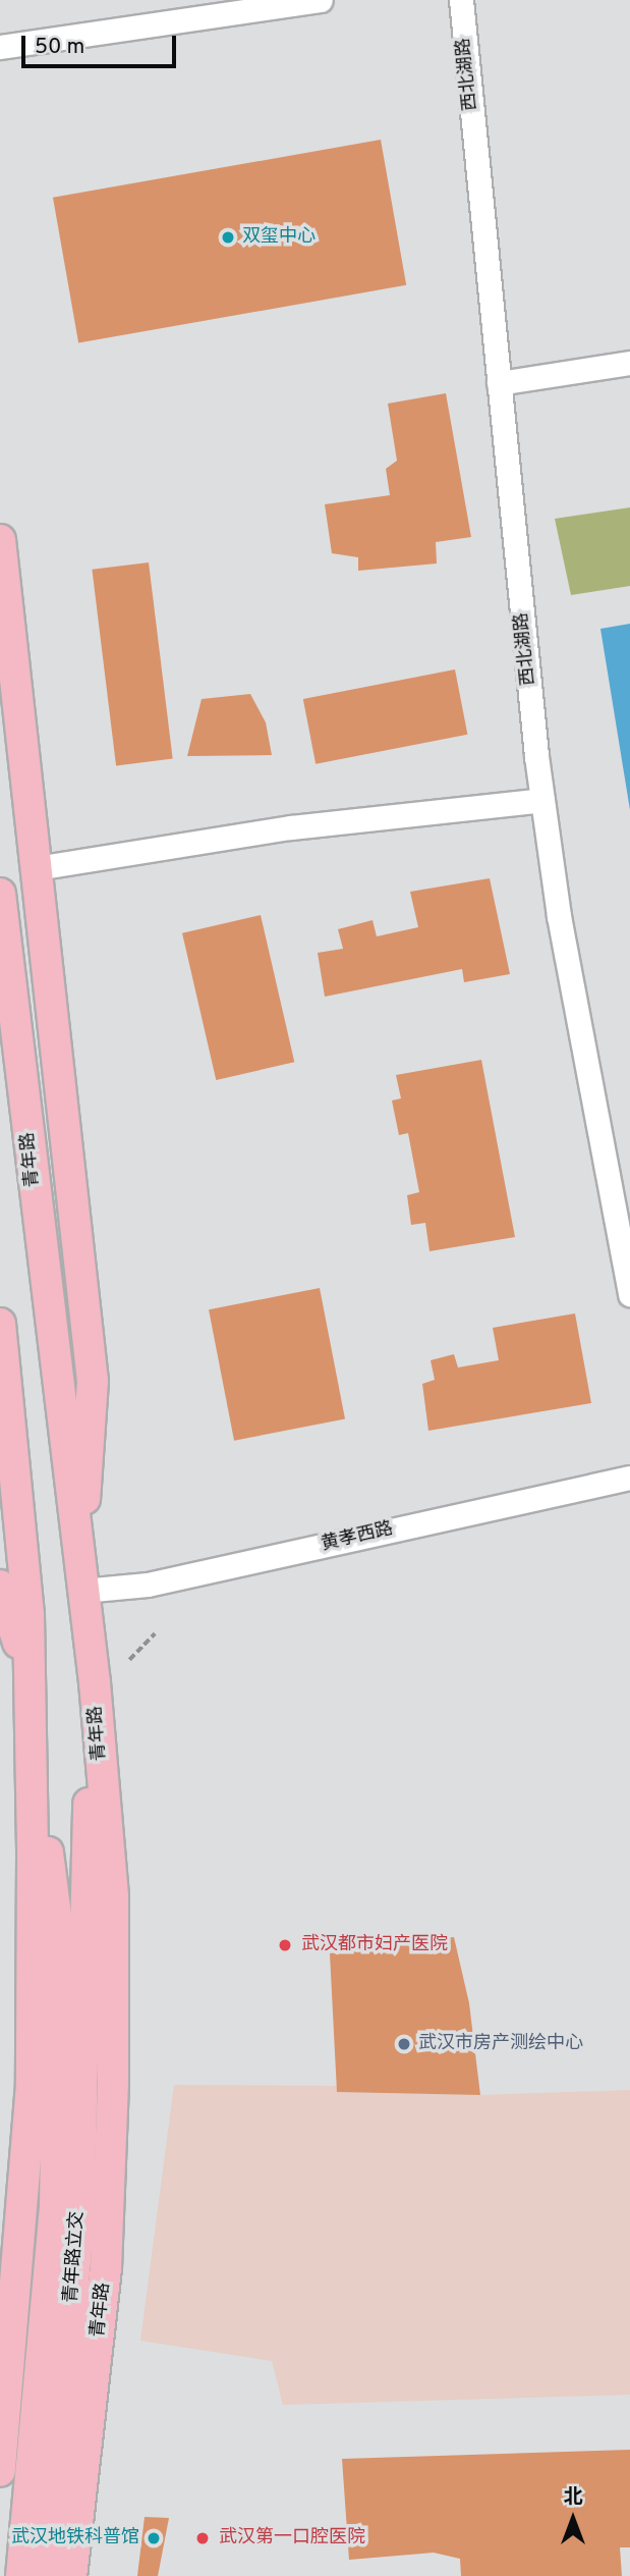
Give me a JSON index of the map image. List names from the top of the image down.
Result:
{
  "streets": {
    "main road": ["青年路", "青年路立交"],
    "street": ["西北湖路", "黄孝西路"]
  },
  "crossings": [
    ["青年路", "黄孝西路"]
  ],
  "places": [
    "双玺中心",
    "武汉都市妇产医院",
    "武汉市房产测绘中心",
    "武汉地铁科普馆",
    "武汉第一口腔医院"
  ],
  "scale_bar": "50 m",
  "north": "top"
}
